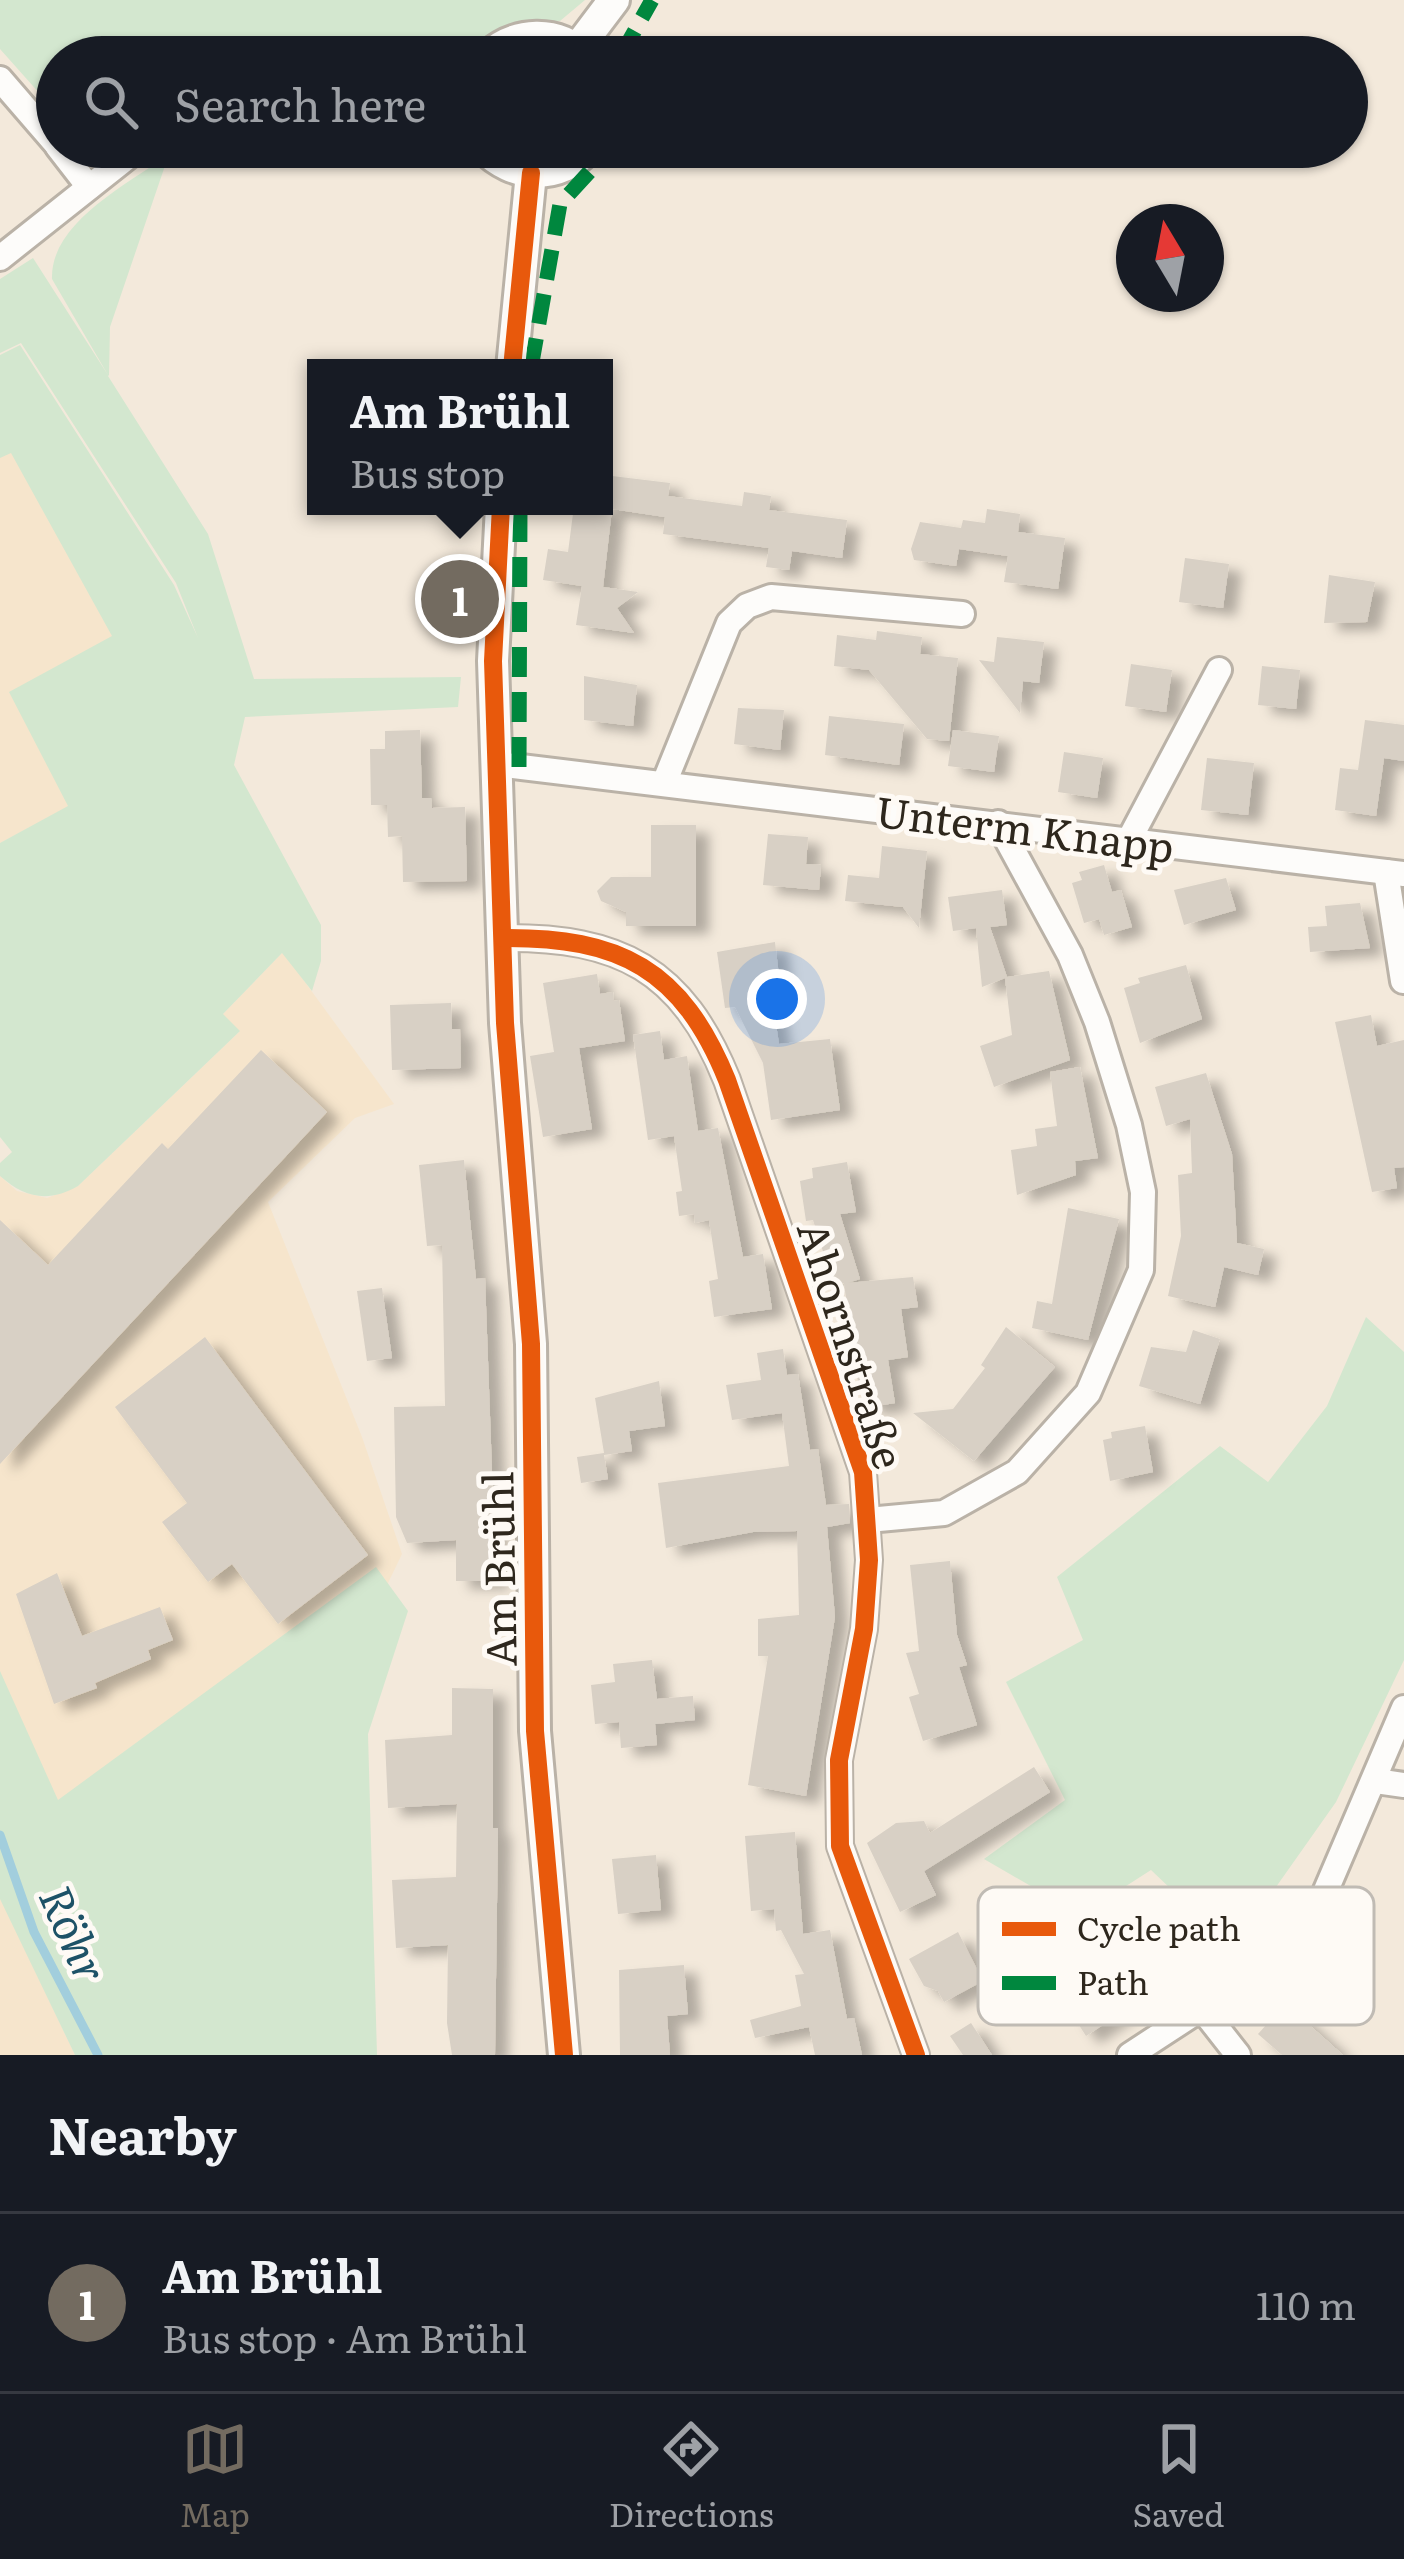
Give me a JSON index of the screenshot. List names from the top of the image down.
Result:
{
  "streets": {
    "street": ["Unterm Knapp", "Ahornstraße", "Am Brühl"]
  },
  "crossings": [
    ["Unterm Knapp", "Am Brühl"],
    ["Ahornstraße", "Am Brühl"]
  ],
  "water": ["Röhr"],
  "legend": ["Cycle path", "Path"],
  "north": "top",
  "page": {
    "search": "Search here",
    "popup": ["Am Brühl", "Bus stop"],
    "pins": "1",
    "heading": "Nearby",
    "list": [
      {
        "mark": "1",
        "name": "Am Brühl",
        "note": "Bus stop · Am Brühl",
        "value": "110 m"
      }
    ],
    "nav": ["Map", "Directions", "Saved"]
  }
}
